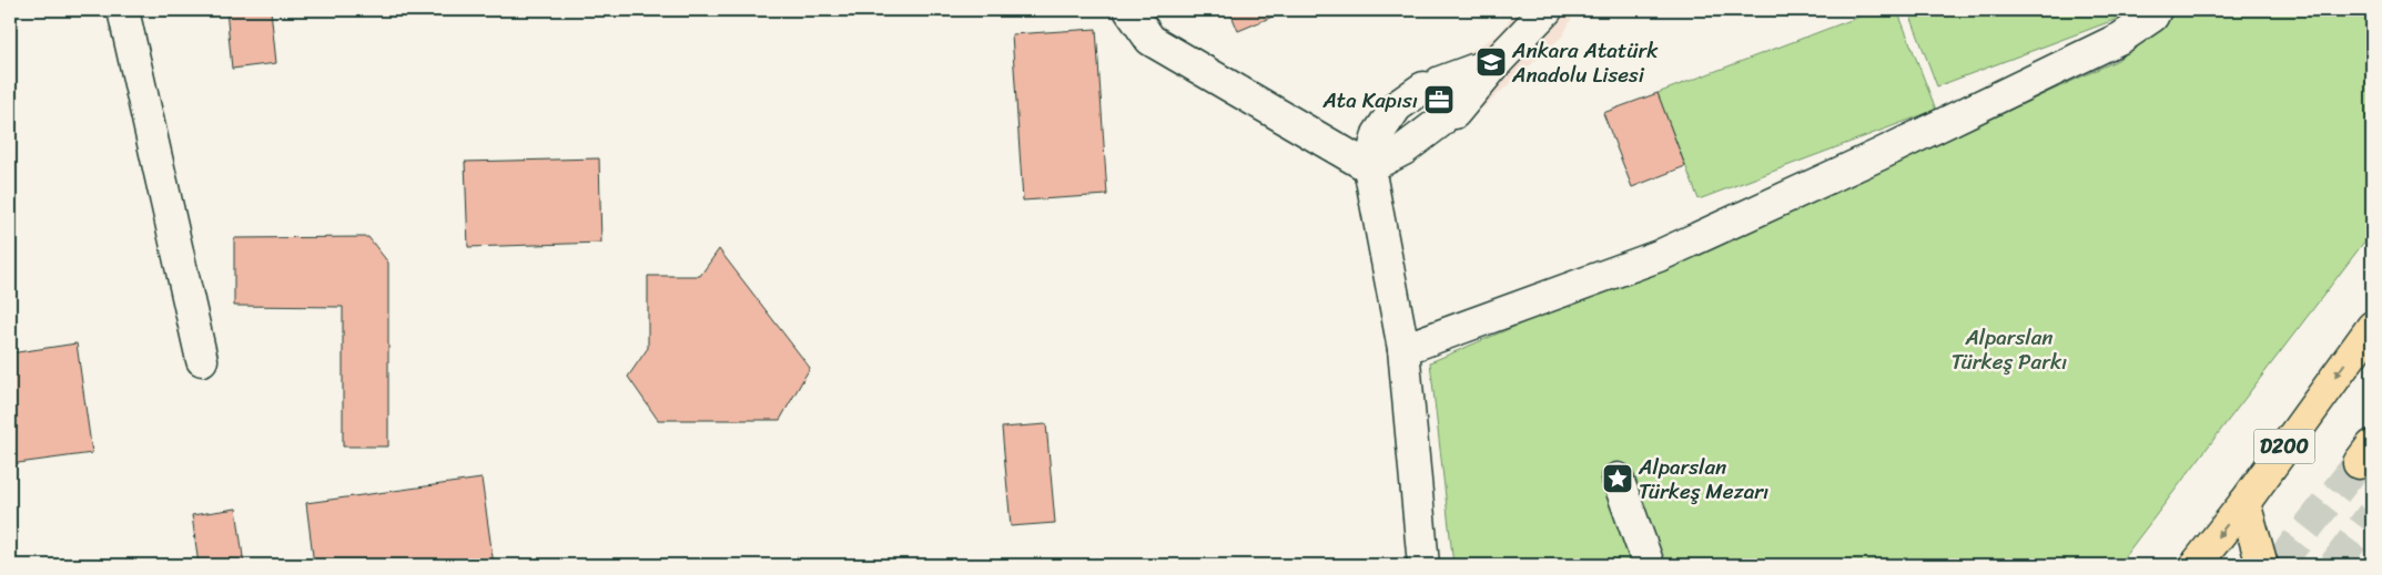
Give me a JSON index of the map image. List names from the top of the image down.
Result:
{
  "streets": {
    "highway": ["D200"]
  },
  "parks": ["Alparslan Türkeş Parkı"],
  "places": {
    "school or university": ["Ankara Atatürk Anadolu Lisesi"],
    "office": ["Ata Kapısı"],
    "place": ["Alparslan Türkeş Mezarı"]
  }
}
